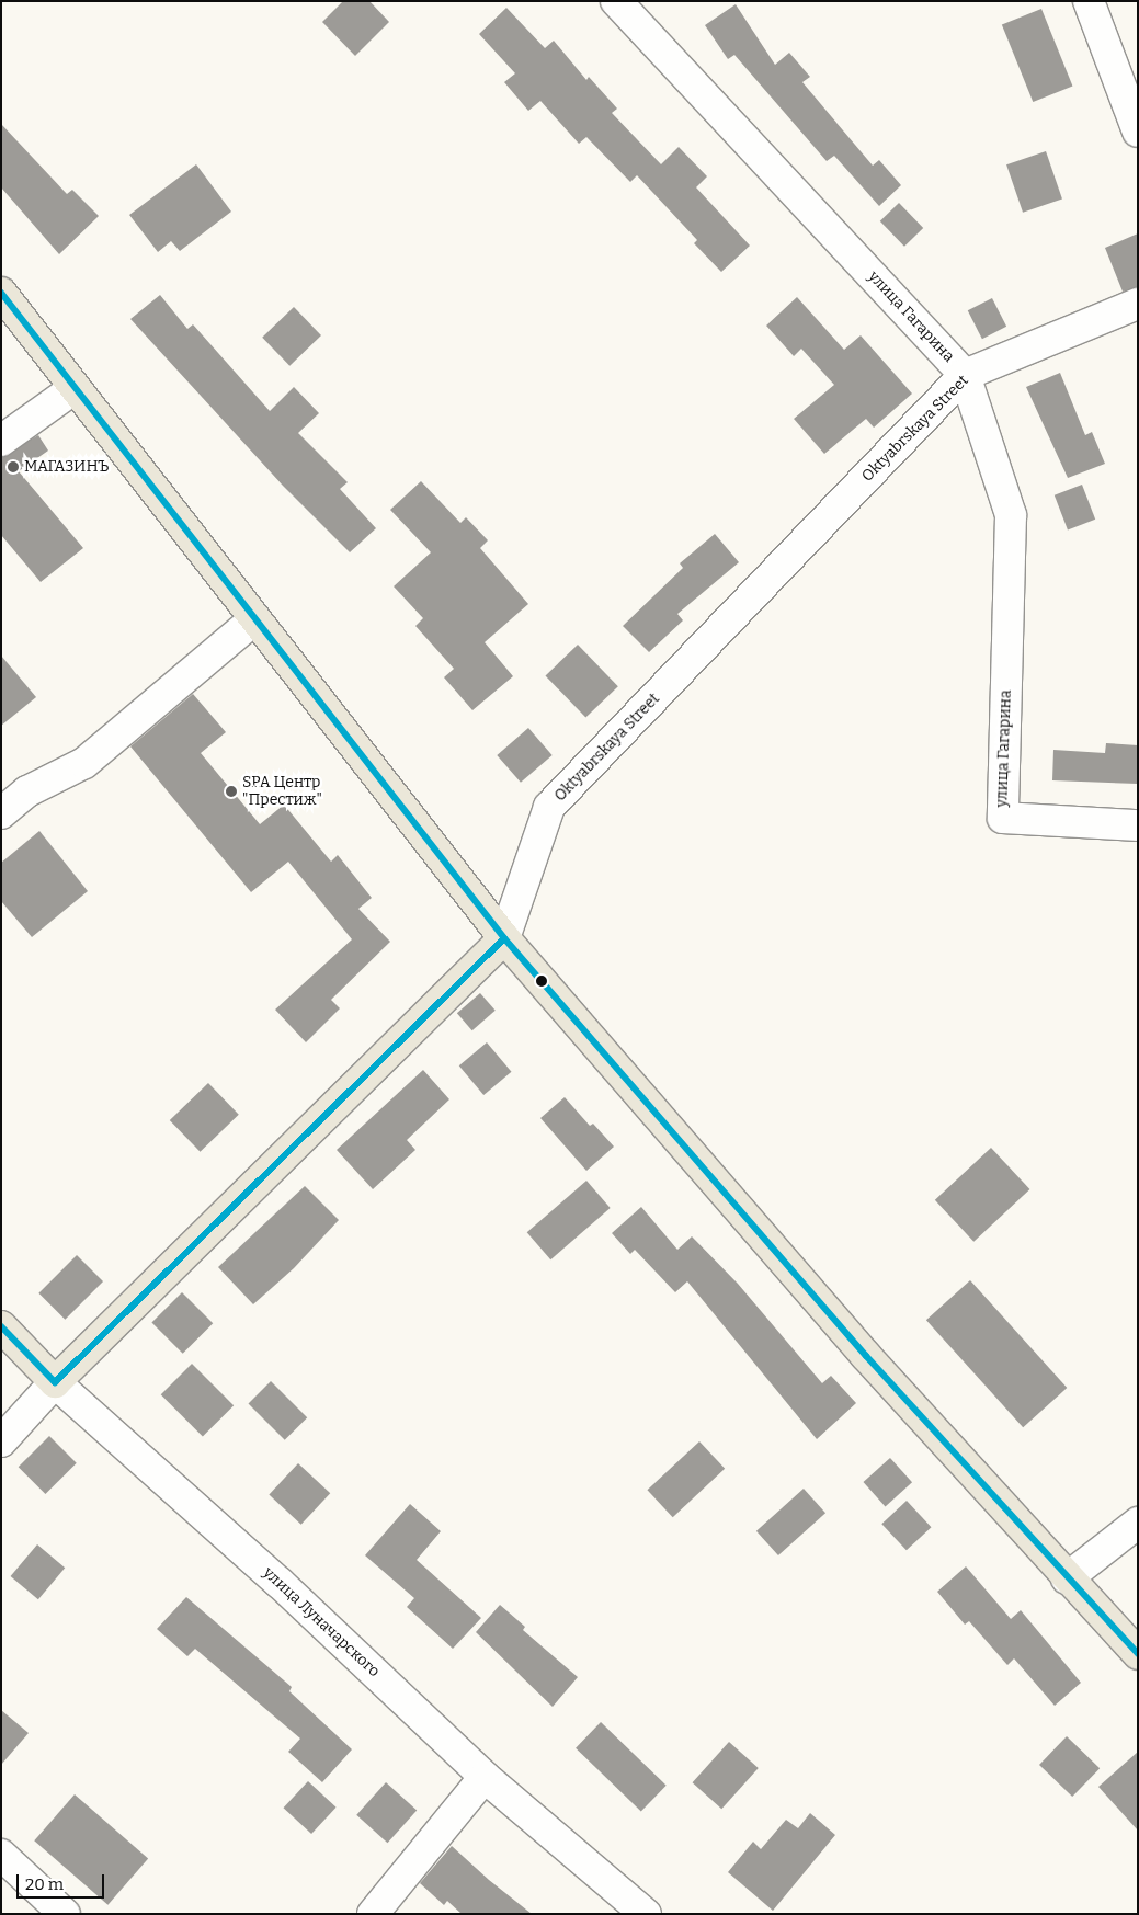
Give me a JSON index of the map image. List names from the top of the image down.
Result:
{
  "streets": {
    "main road": ["Oktyabrskaya Street", "улица Луначарского"],
    "street": ["улица Гагарина"]
  },
  "crossings": [
    ["улица Гагарина", "Oktyabrskaya Street"],
    ["Oktyabrskaya Street", "улица Луначарского"]
  ],
  "places": ["МАГАЗИНЪ", "SPA Центр \"Престиж\""],
  "scale_bar": "20 m"
}
